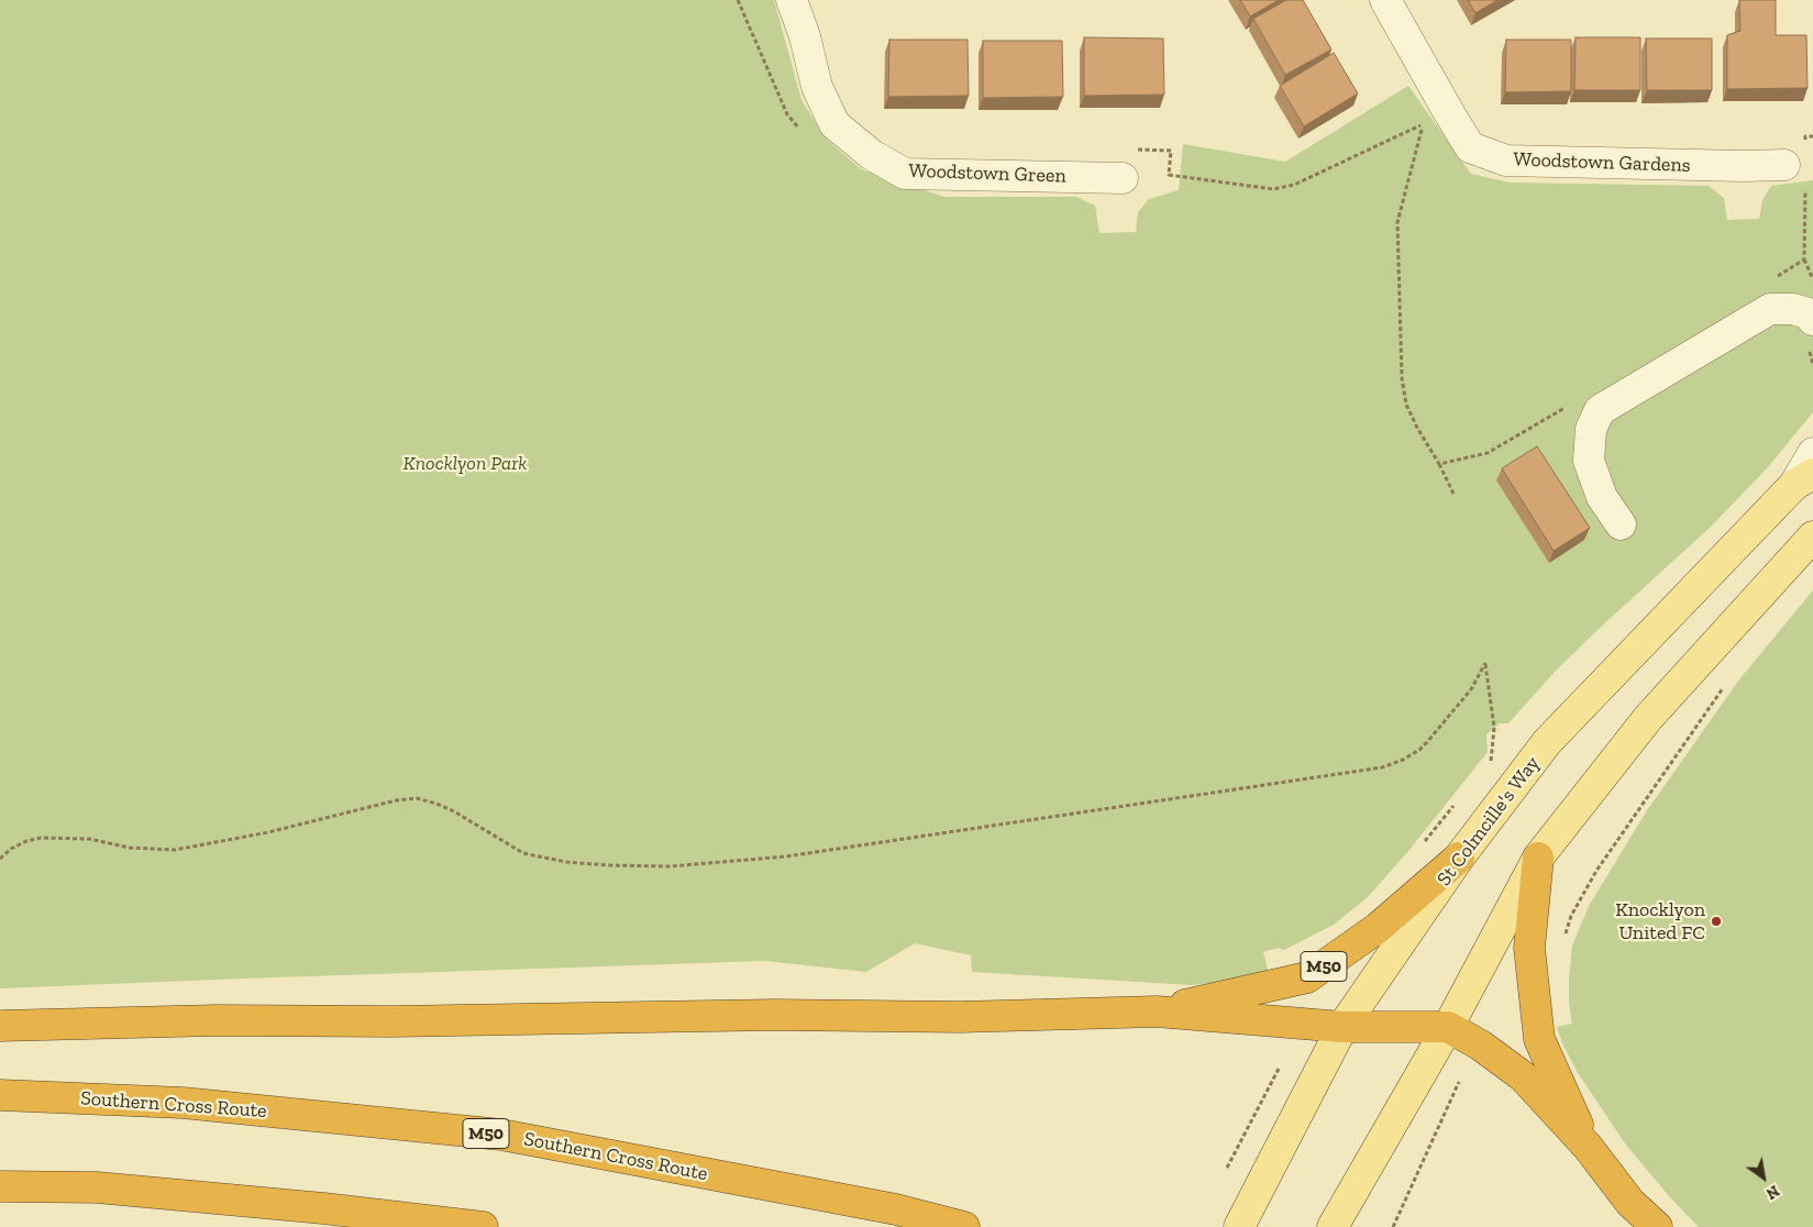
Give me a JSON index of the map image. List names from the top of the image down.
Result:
{
  "streets": {
    "highway": ["M50", "Southern Cross Route"],
    "main road": ["St Colmcille's Way"],
    "street": ["Woodstown Gardens", "Woodstown Green"]
  },
  "crossings": [
    ["St Colmcille's Way", "M50"]
  ],
  "parks": ["Knocklyon Park"],
  "places": ["Knocklyon United FC"],
  "north": "bottom right"
}
